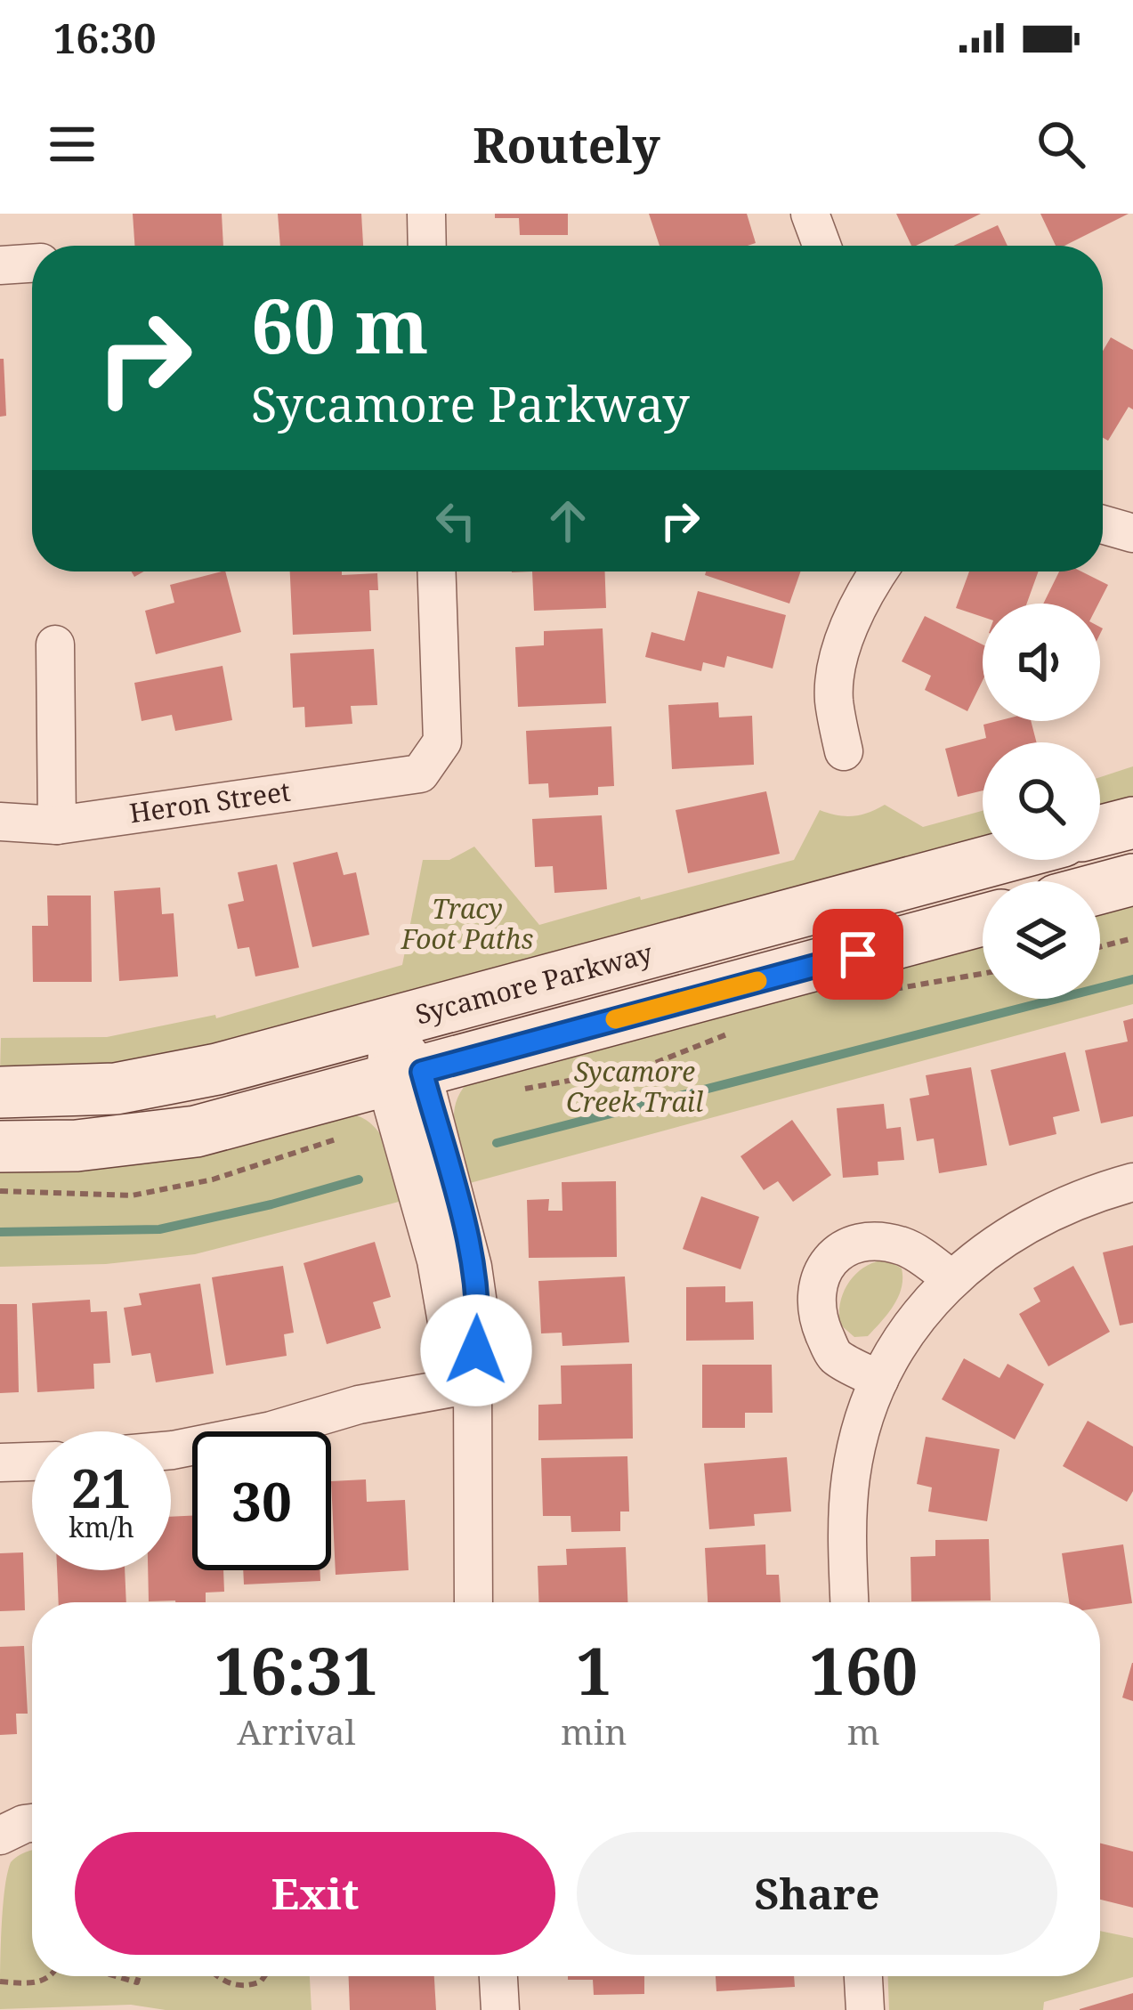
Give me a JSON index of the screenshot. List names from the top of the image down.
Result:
{
  "streets": {
    "main road": ["Sycamore Parkway"],
    "street": ["Heron Street"]
  },
  "parks": ["Tracy Foot Paths", "Sycamore Creek Trail"],
  "page": {
    "status": "16:30",
    "header": "Routely",
    "turn": ["60 m", "Sycamore Parkway"],
    "speed": "21 km/h",
    "limit": "30",
    "eta": [
      "16:31",
      "Arrival",
      "1",
      "min",
      "160",
      "m"
    ],
    "buttons": ["Exit", "Share"]
  }
}
